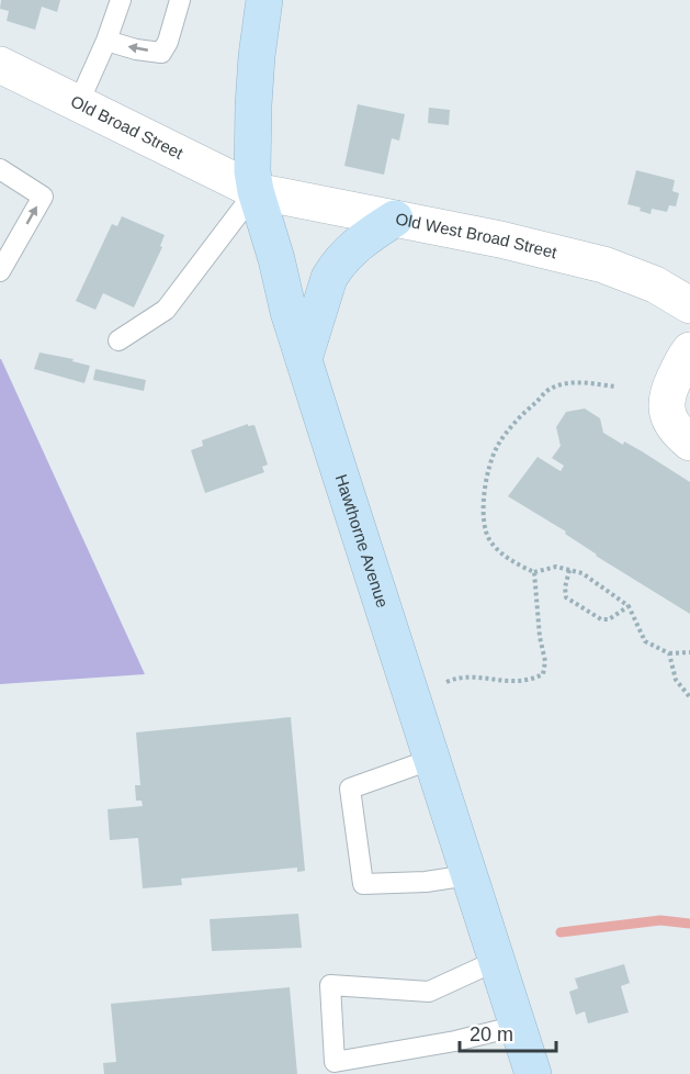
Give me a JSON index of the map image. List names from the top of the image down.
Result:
{
  "streets": {
    "main road": ["Hawthorne Avenue"],
    "street": ["Old Broad Street", "Old West Broad Street"]
  },
  "crossings": [
    ["Old Broad Street", "Old West Broad Street"],
    ["Old Broad Street", "Hawthorne Avenue"],
    ["Old West Broad Street", "Hawthorne Avenue"]
  ],
  "scale_bar": "20 m"
}
